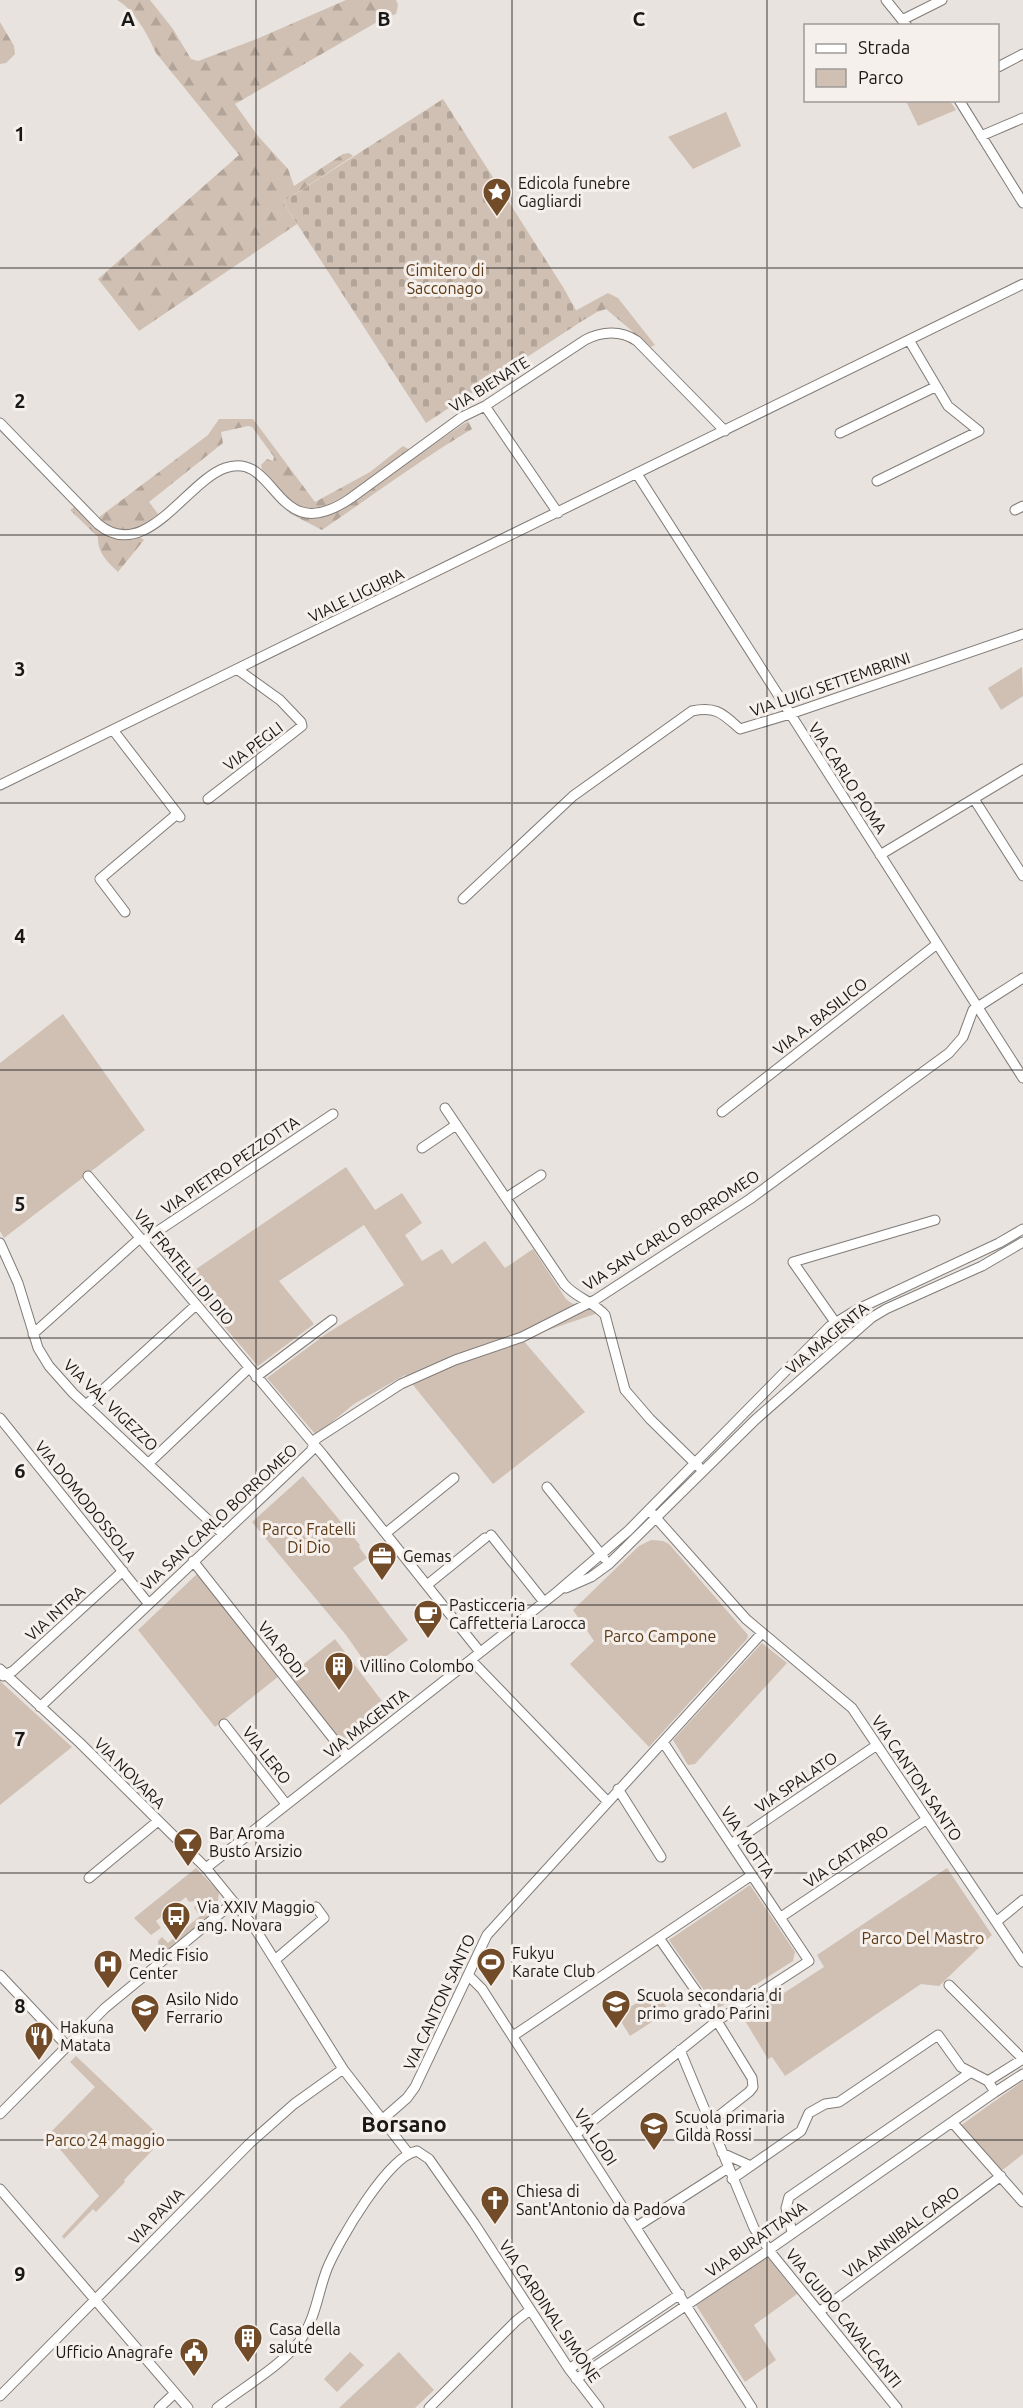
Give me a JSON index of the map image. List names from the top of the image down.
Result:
{
  "streets": {
    "street": [
      "VIA BIENATE",
      "VIALE LIGURIA",
      "VIA LUIGI SETTEMBRINI",
      "VIA PEGLI",
      "VIA CARLO POMA",
      "VIA A. BASILICO",
      "VIA PIETRO PEZZOTTA",
      "VIA SAN CARLO BORROMEO",
      "VIA FRATELLI DI DIO",
      "VIA MAGENTA",
      "VIA VAL VIGEZZO",
      "VIA DOMODOSSOLA",
      "VIA INTRA",
      "VIA RODI",
      "VIA LERO",
      "VIA NOVARA",
      "VIA CANTON SANTO",
      "VIA SPALATO",
      "VIA MOTTA",
      "VIA CATTARO",
      "VIA LODI",
      "VIA PAVIA",
      "VIA ANNIBAL CARO",
      "VIA BURATTANA",
      "VIA CARDINAL SIMONE",
      "VIA GUIDO CAVALCANTI"
    ]
  },
  "crossings": [
    ["VIA BIENATE", "VIALE LIGURIA"],
    ["VIALE LIGURIA", "VIA PEGLI"],
    ["VIALE LIGURIA", "VIA CARLO POMA"],
    ["VIA LUIGI SETTEMBRINI", "VIA CARLO POMA"],
    ["VIA CARLO POMA", "VIA A. BASILICO"],
    ["VIA CARLO POMA", "VIA SAN CARLO BORROMEO"],
    ["VIA PIETRO PEZZOTTA", "VIA FRATELLI DI DIO"],
    ["VIA PIETRO PEZZOTTA", "VIA VAL VIGEZZO"],
    ["VIA SAN CARLO BORROMEO", "VIA FRATELLI DI DIO"],
    ["VIA SAN CARLO BORROMEO", "VIA VAL VIGEZZO"],
    ["VIA SAN CARLO BORROMEO", "VIA DOMODOSSOLA"],
    ["VIA SAN CARLO BORROMEO", "VIA RODI"],
    ["VIA SAN CARLO BORROMEO", "VIA NOVARA"],
    ["VIA FRATELLI DI DIO", "VIA MAGENTA"],
    ["VIA MAGENTA", "VIA RODI"],
    ["VIA MAGENTA", "VIA LERO"],
    ["VIA MAGENTA", "VIA NOVARA"],
    ["VIA MAGENTA", "VIA CANTON SANTO"],
    ["VIA DOMODOSSOLA", "VIA INTRA"],
    ["VIA INTRA", "VIA NOVARA"],
    ["VIA CANTON SANTO", "VIA SPALATO"],
    ["VIA CANTON SANTO", "VIA MOTTA"],
    ["VIA CANTON SANTO", "VIA CATTARO"],
    ["VIA CANTON SANTO", "VIA LODI"],
    ["VIA SPALATO", "VIA MOTTA"],
    ["VIA MOTTA", "VIA CATTARO"],
    ["VIA LODI", "VIA BURATTANA"],
    ["VIA ANNIBAL CARO", "VIA GUIDO CAVALCANTI"],
    ["VIA BURATTANA", "VIA CARDINAL SIMONE"],
    ["VIA BURATTANA", "VIA GUIDO CAVALCANTI"]
  ],
  "districts": ["Borsano"],
  "parks": [
    "Cimitero di Sacconago",
    "Parco Fratelli Di Dio",
    "Parco Campone",
    "Parco Del Mastro",
    "Parco 24 maggio"
  ],
  "places": {
    "place": ["Edicola funebre Gagliardi"],
    "office": ["Gemas"],
    "cafe": ["Pasticceria Caffetteria Larocca"],
    "building": ["Villino Colombo", "Casa della salute"],
    "bar": ["Bar Aroma Busto Arsizio"],
    "bus stop": ["Via XXIV Maggio ang. Novara"],
    "sports": ["Fukyu Karate Club"],
    "hospital": ["Medic Fisio Center"],
    "school or university": ["Scuola secondaria di primo grado Parini", "Asilo Nido Ferrario", "Scuola primaria Gilda Rossi"],
    "restaurant": ["Hakuna Matata"],
    "church": ["Chiesa di Sant'Antonio da Padova"],
    "public building": ["Ufficio Anagrafe"]
  },
  "legend": ["Strada", "Parco"],
  "grid": {
    "columns": ["A", "B", "C"],
    "rows": [
      "1",
      "2",
      "3",
      "4",
      "5",
      "6",
      "7",
      "8",
      "9"
    ]
  }
}
